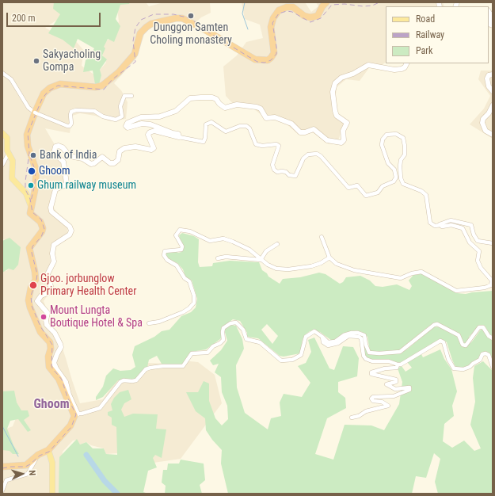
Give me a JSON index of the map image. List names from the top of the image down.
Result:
{
  "districts": ["Ghoom"],
  "places": [
    "Dunggon Samten Choling monastery",
    "Sakyacholing Gompa",
    "Bank of India",
    "Ghoom",
    "Ghum railway museum",
    "Gjoo. jorbunglow Primary Health Center",
    "Mount Lungta Boutique Hotel & Spa"
  ],
  "legend": ["Road", "Railway", "Park"],
  "scale_bar": "200 m",
  "north": "right"
}
